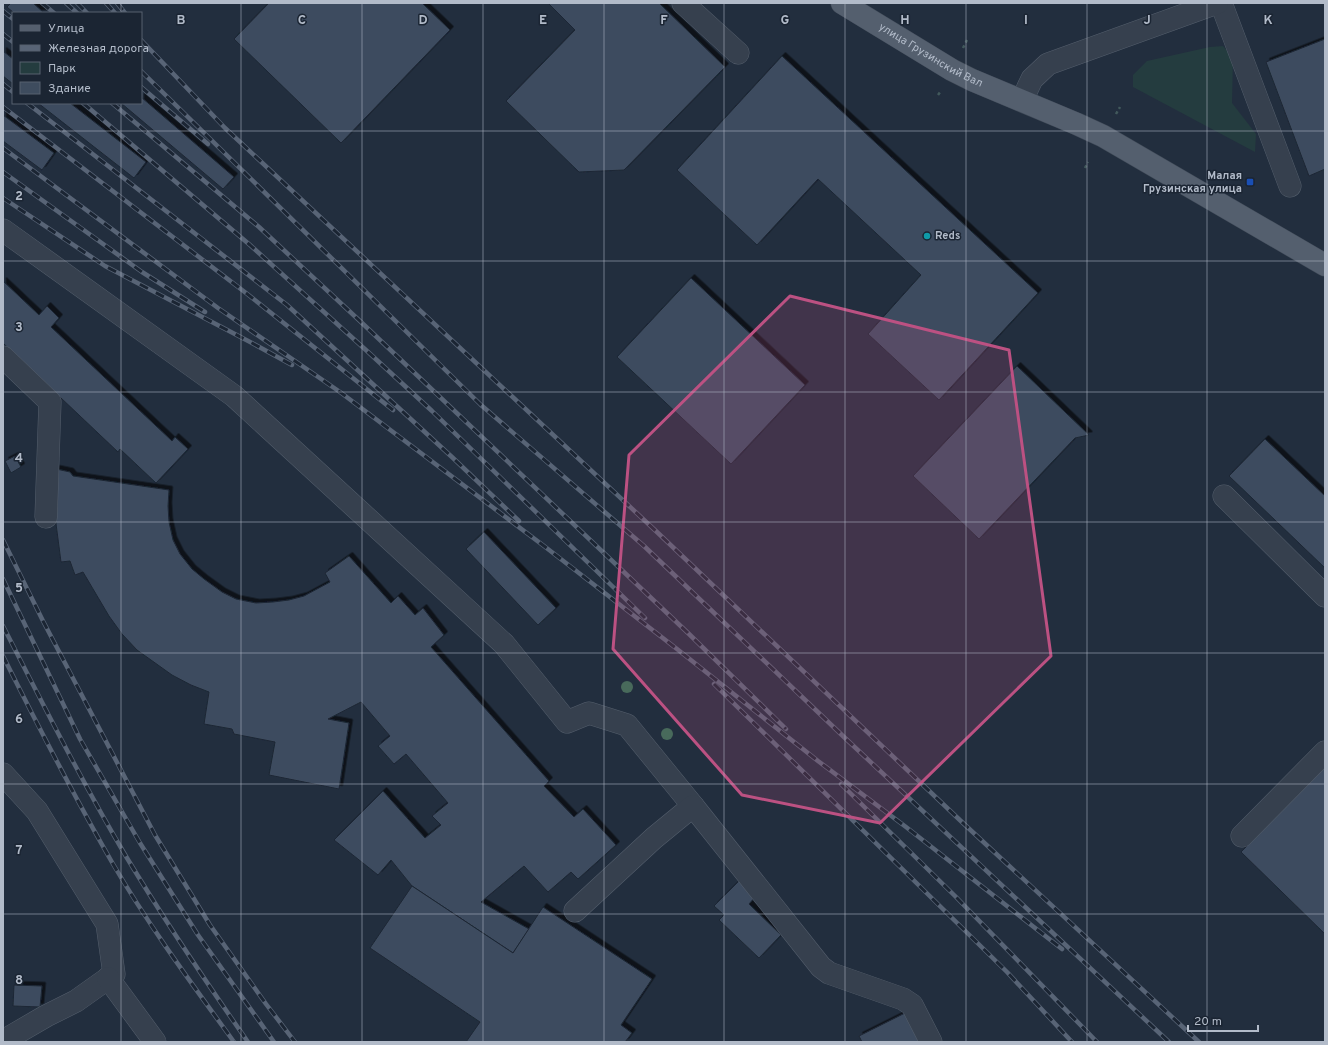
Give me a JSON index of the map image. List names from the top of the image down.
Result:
{
  "streets": {
    "main road": ["улица Грузинский Вал"]
  },
  "places": {
    "transit": ["Малая Грузинская улица"],
    "other": ["Reds"]
  },
  "legend": [
    "Улица",
    "Железная дорога",
    "Парк",
    "Здание"
  ],
  "scale_bar": "20 m",
  "grid": {
    "columns": [
      "B",
      "C",
      "D",
      "E",
      "F",
      "G",
      "H",
      "I",
      "J",
      "K"
    ],
    "rows": [
      "2",
      "3",
      "4",
      "5",
      "6",
      "7",
      "8"
    ]
  }
}
